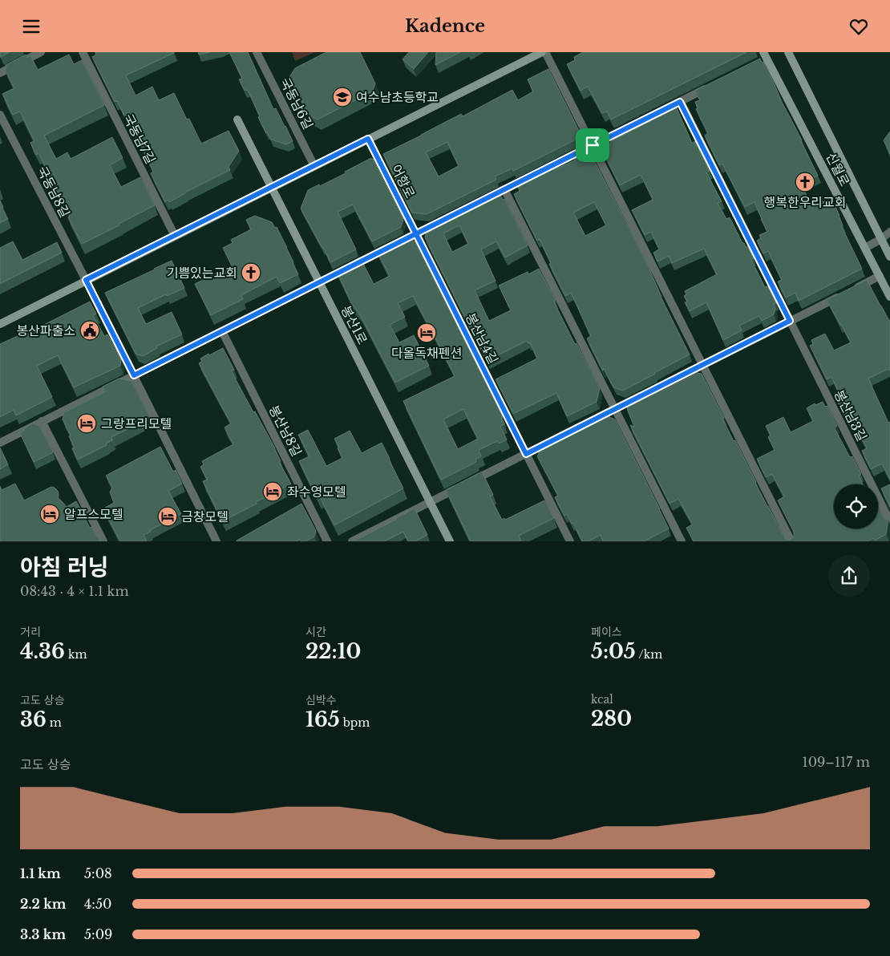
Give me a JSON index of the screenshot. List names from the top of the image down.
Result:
{
  "streets": {
    "street": [
      "국동남6길",
      "국동남7길",
      "신월로",
      "어항로",
      "국동남8길",
      "봉산1로",
      "봉산남4길",
      "봉산남3길",
      "봉산남8길"
    ]
  },
  "crossings": [
    ["어항로", "봉산남4길"]
  ],
  "places": {
    "school or university": ["여수남초등학교"],
    "church": ["행복한우리교회", "기쁨있는교회"],
    "public building": ["봉산파출소"],
    "hotel": [
      "다올독채펜션",
      "그랑프리모텔",
      "좌수영모텔",
      "알프스모텔",
      "금창모텔"
    ]
  },
  "page": {
    "header": "Kadence",
    "heading": ["아침 러닝", "08:43 · 4 × 1.1 km"],
    "stats": [
      ["거리", "4.36 km"],
      ["시간", "22:10"],
      ["페이스", "5:05 /km"],
      ["고도 상승", "36 m"],
      ["심박수", "165 bpm"],
      ["kcal", "280"]
    ],
    "chart": ["고도 상승", "109–117 m"],
    "list": [
      {
        "name": "1.1 km",
        "note": "5:08"
      },
      {
        "name": "2.2 km",
        "note": "4:50"
      },
      {
        "name": "3.3 km",
        "note": "5:09"
      }
    ]
  }
}
